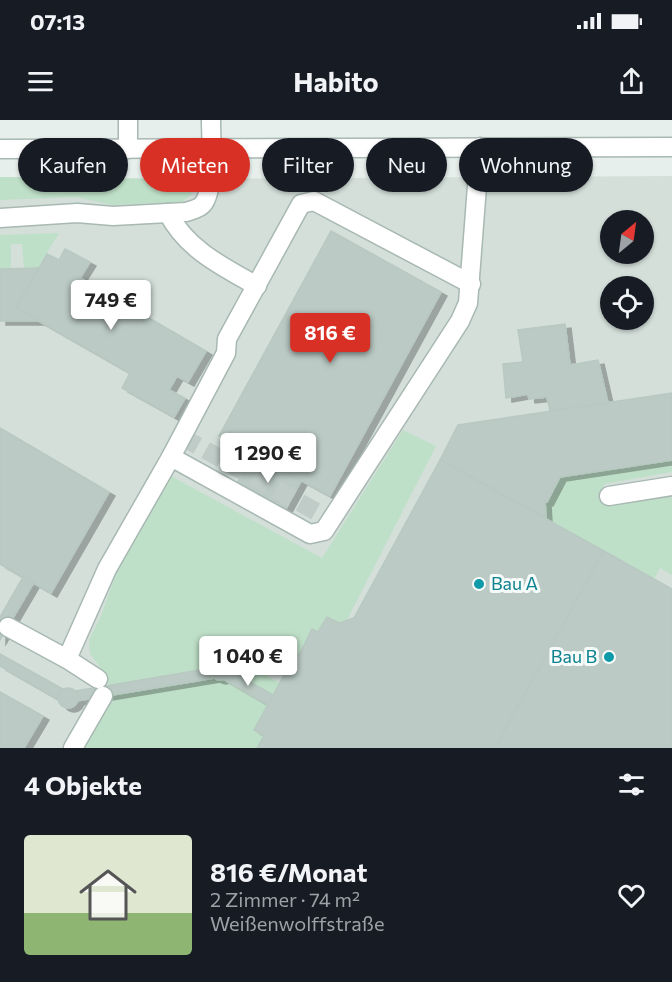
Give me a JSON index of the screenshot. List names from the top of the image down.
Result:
{
  "places": ["Bau A", "Bau B"],
  "north": "top right",
  "page": {
    "status": "07:13",
    "header": "Habito",
    "chip": [
      "Kaufen",
      "Mieten",
      "Filter",
      "Neu",
      "Wohnung"
    ],
    "price": [
      "749 €",
      "816 €",
      "1 290 €",
      "1 040 €"
    ],
    "heading": "4 Objekte",
    "list": [
      {
        "name": "816 €/Monat",
        "note": "2 Zimmer · 74 m² · Weißenwolffstraße"
      }
    ]
  }
}
